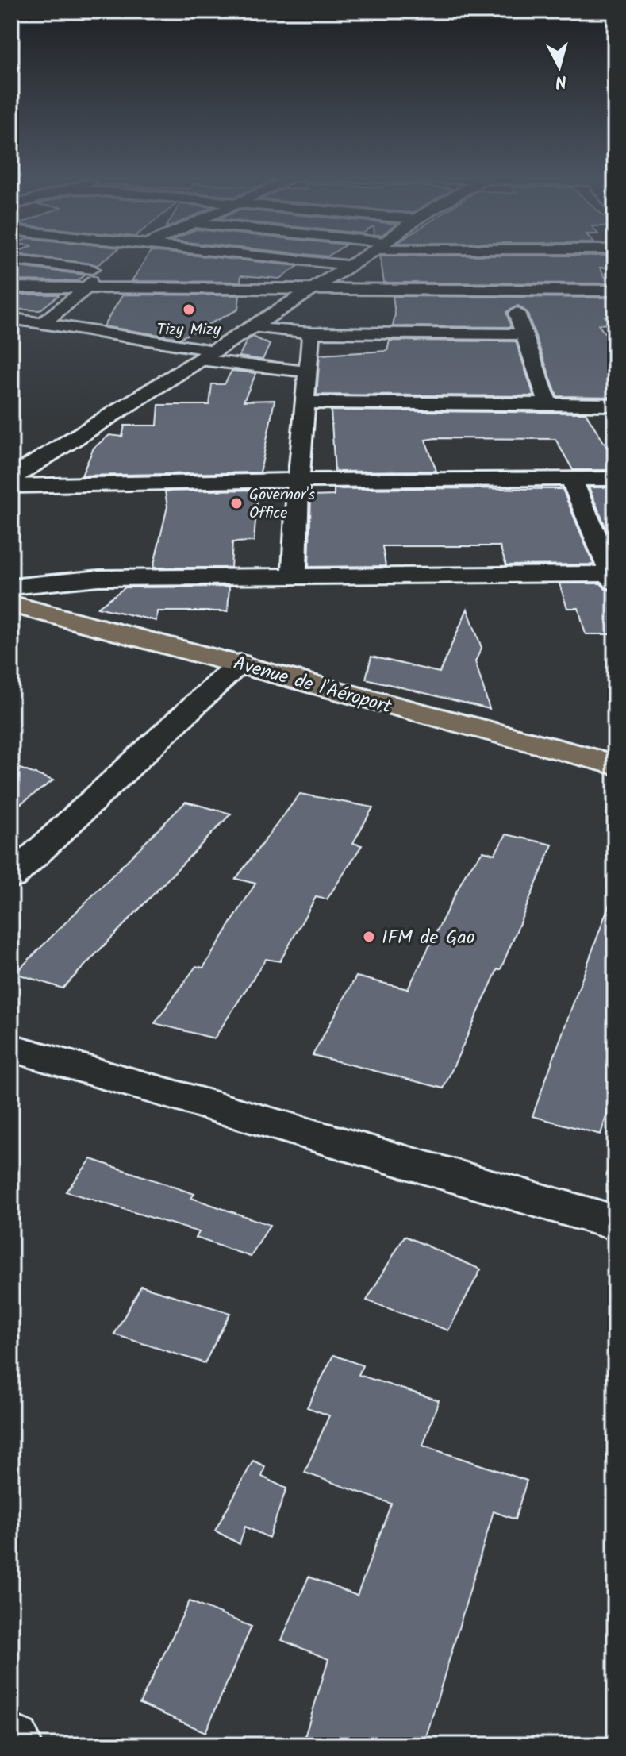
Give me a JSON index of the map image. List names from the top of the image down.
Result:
{
  "streets": {
    "main road": ["Avenue de l'Aéroport"]
  },
  "places": ["Tizy Mizy", "Governor's Office", "IFM de Gao"],
  "north": "bottom"
}
